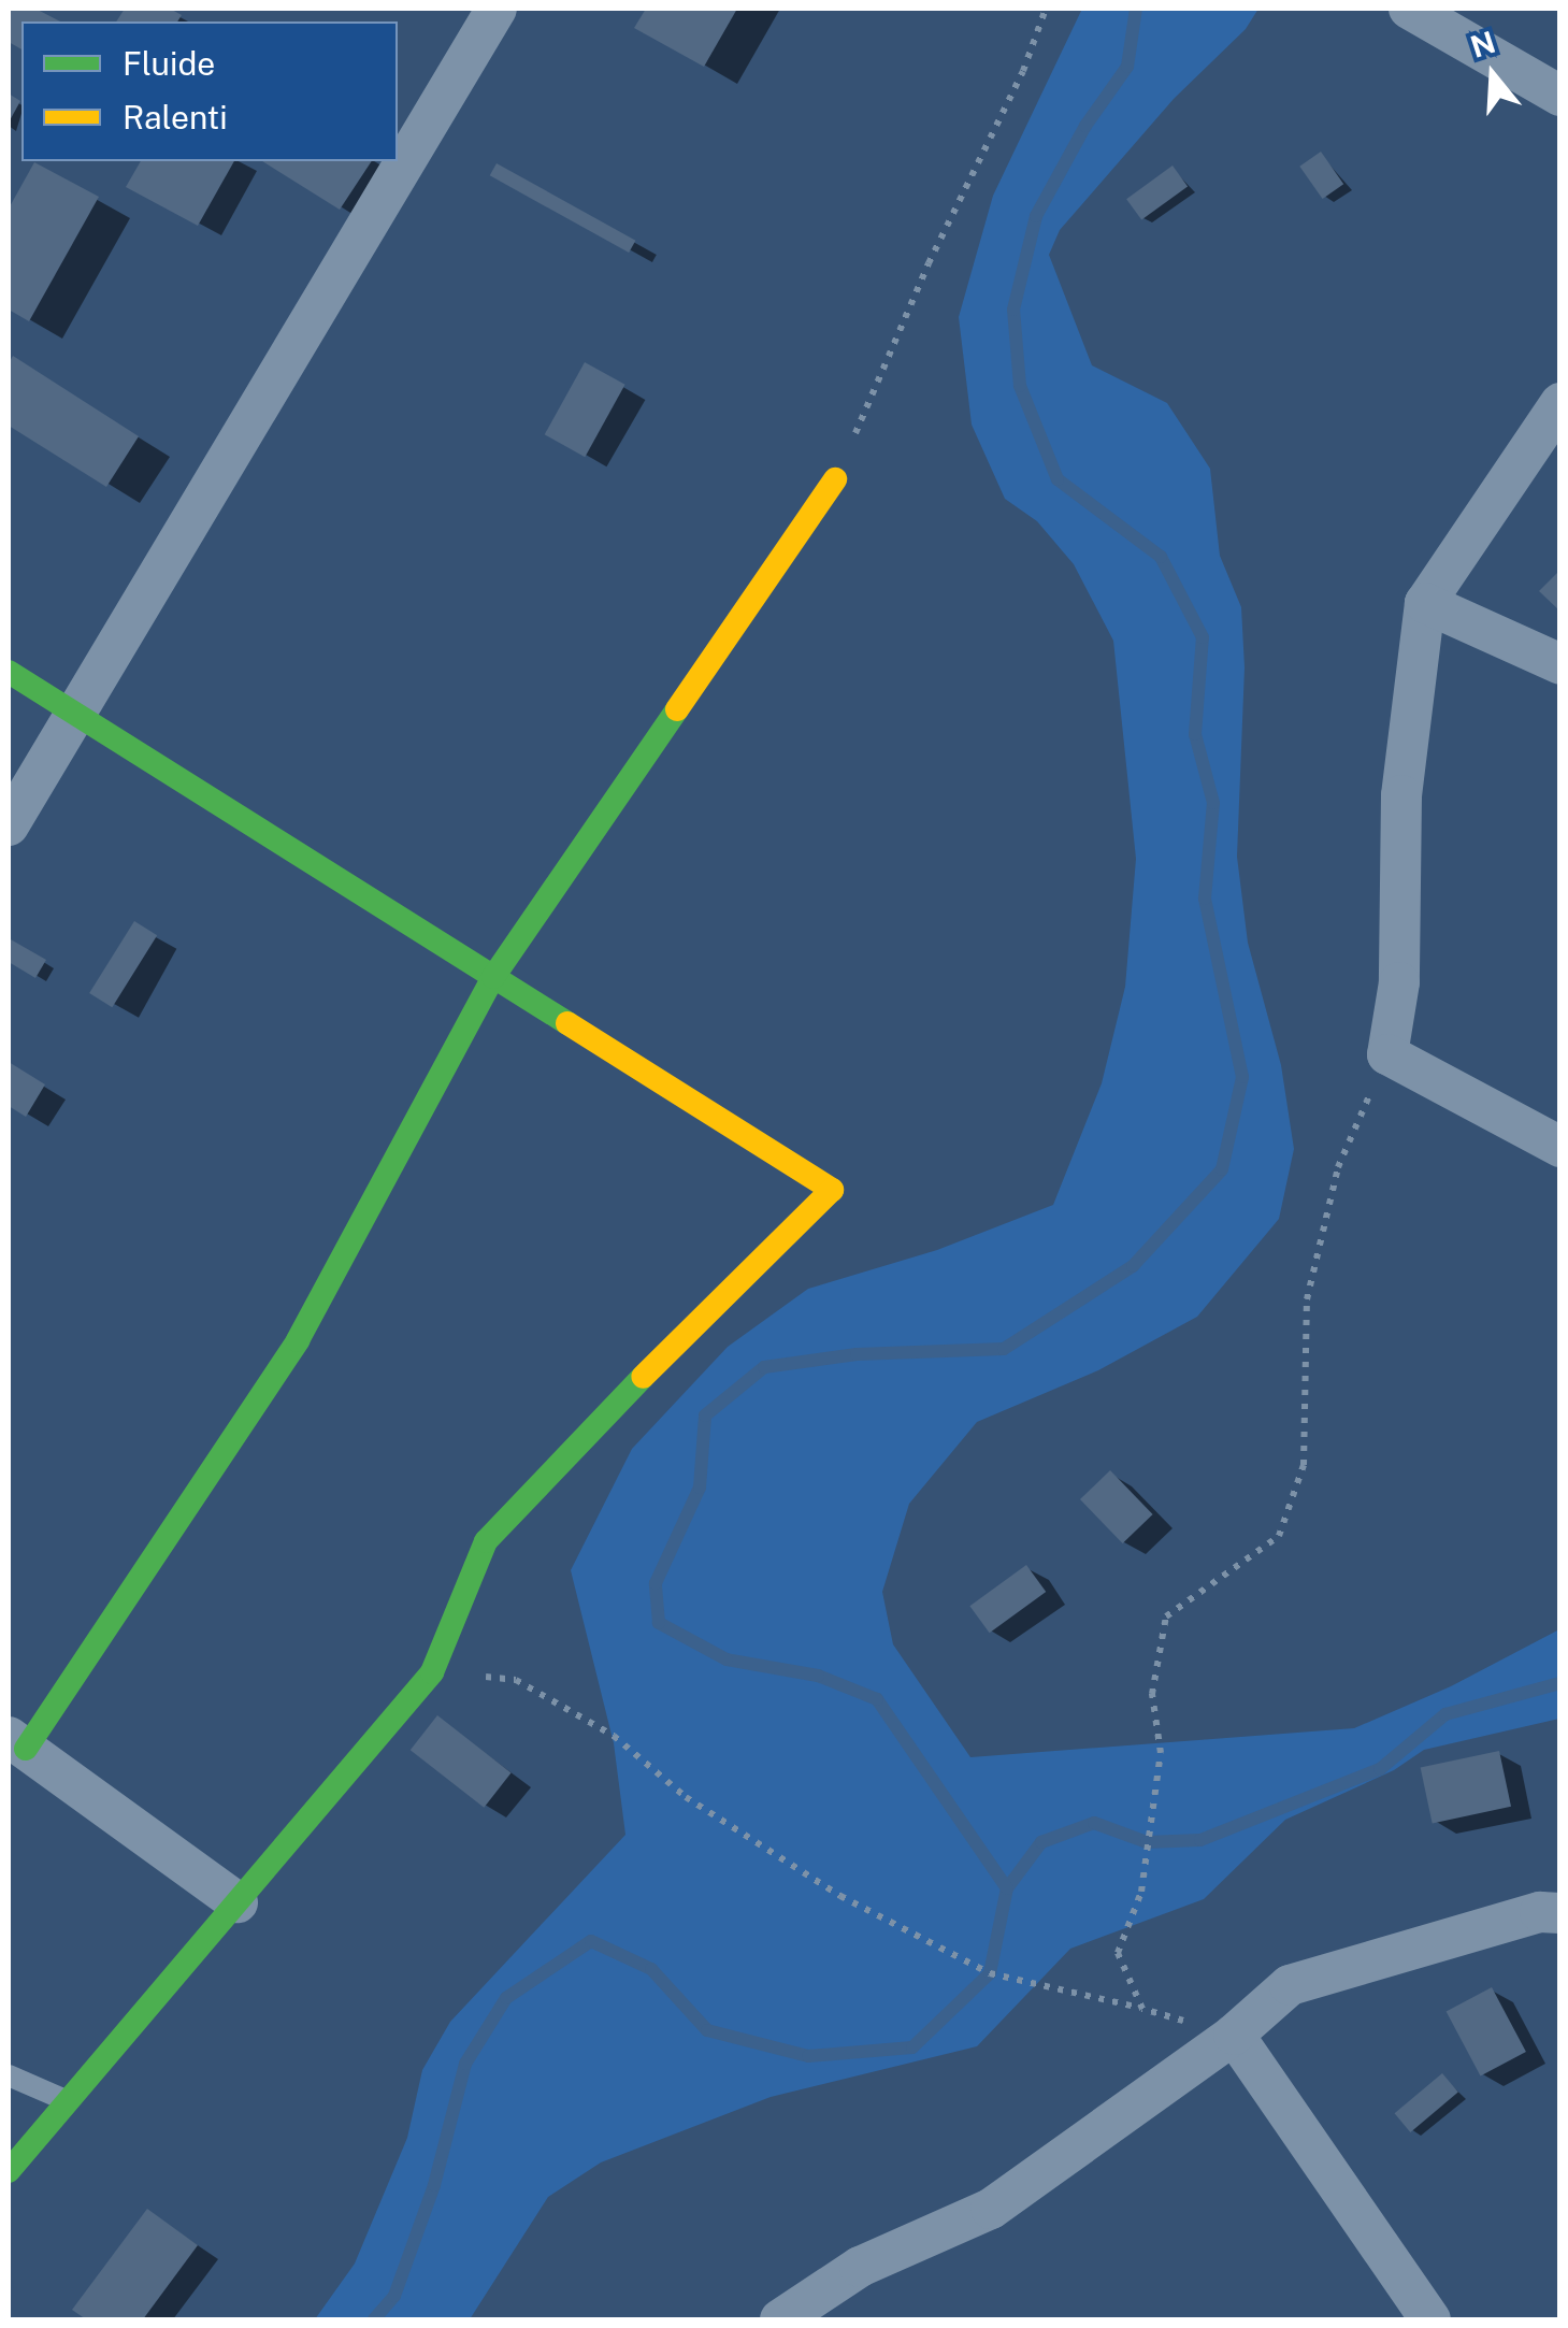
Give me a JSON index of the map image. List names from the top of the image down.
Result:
{
  "legend": ["Fluide", "Ralenti"],
  "north": "top"
}
